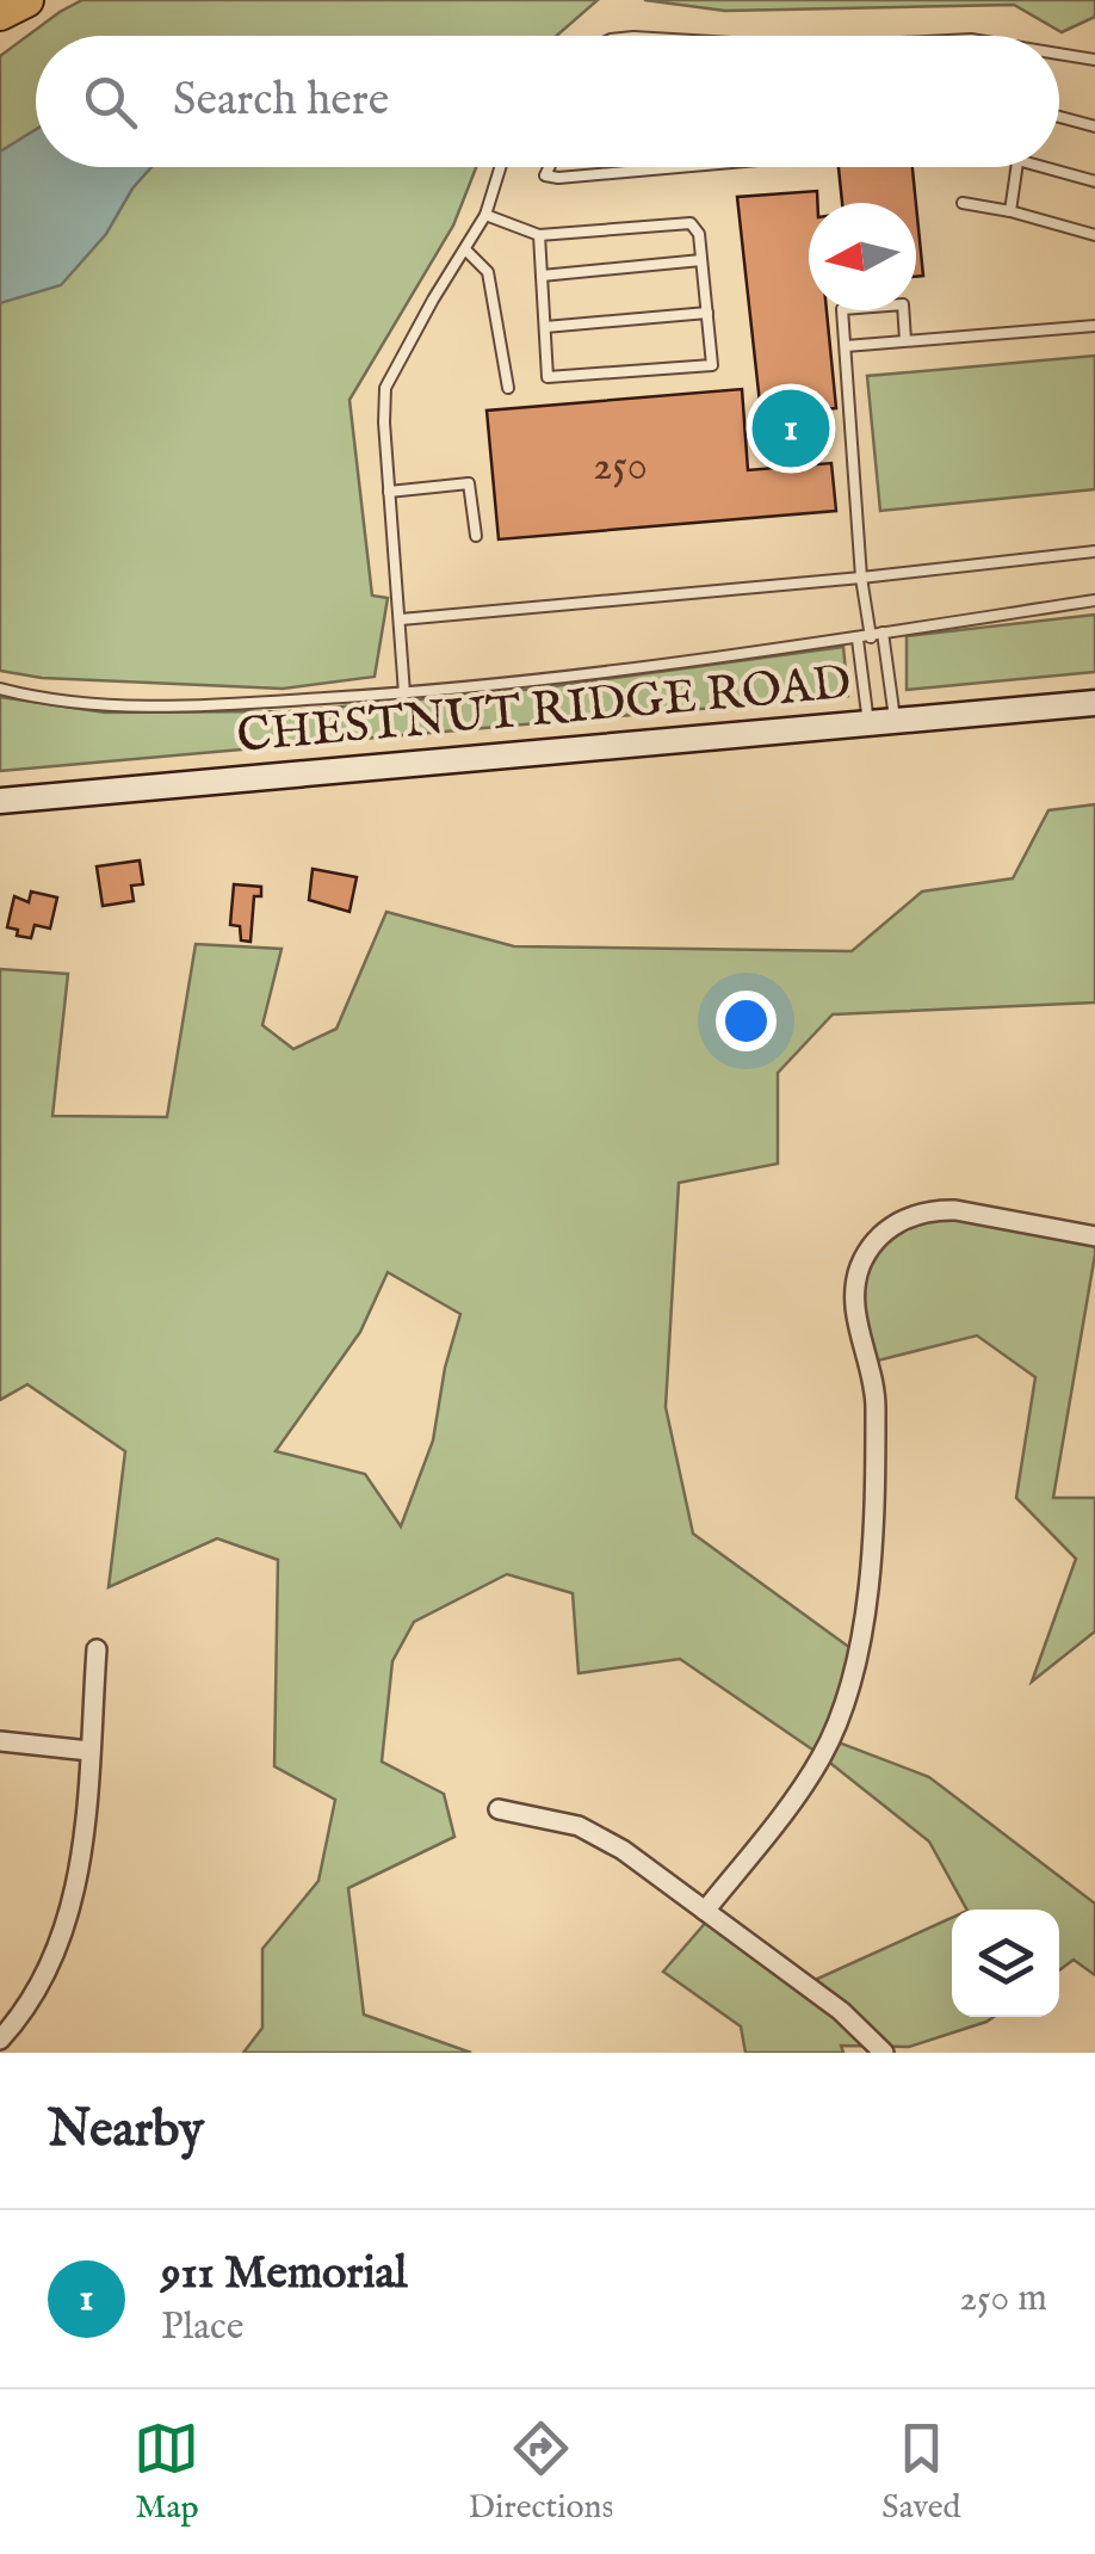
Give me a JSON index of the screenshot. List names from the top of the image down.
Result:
{
  "streets": {
    "street": ["CHESTNUT RIDGE ROAD"]
  },
  "house_numbers": ["250"],
  "north": "left",
  "page": {
    "search": "Search here",
    "pins": "1",
    "heading": "Nearby",
    "list": [
      {
        "mark": "1",
        "name": "911 Memorial",
        "note": "Place",
        "value": "250 m"
      }
    ],
    "nav": ["Map", "Directions", "Saved"]
  }
}
